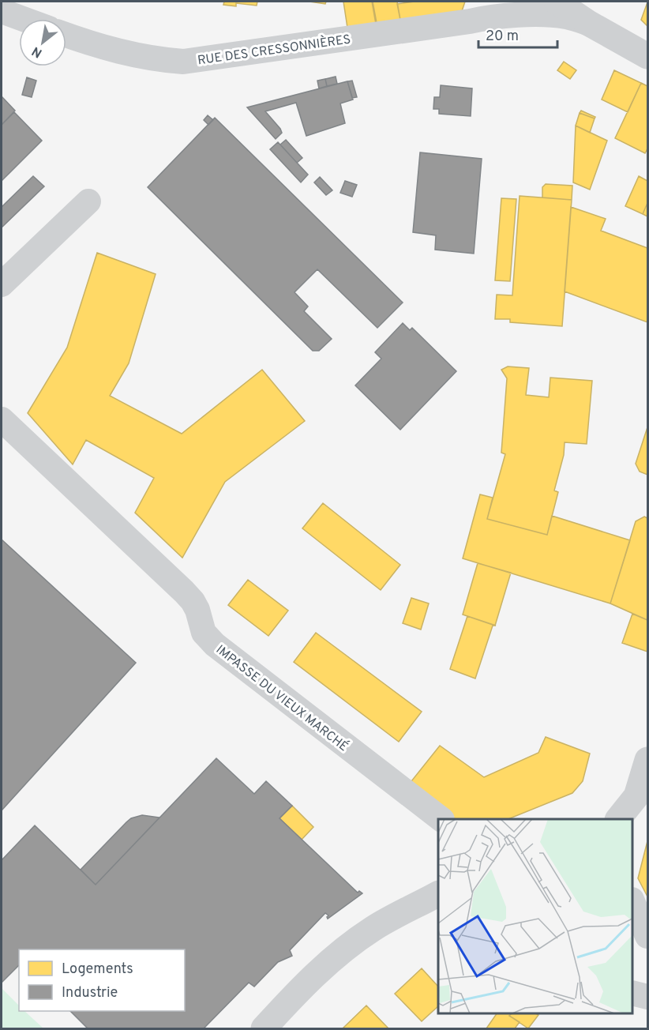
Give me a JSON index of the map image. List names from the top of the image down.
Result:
{
  "streets": {
    "street": ["RUE DES CRESSONNIÈRES", "IMPASSE DU VIEUX MARCHÉ"]
  },
  "legend": ["Logements", "Industrie"],
  "scale_bar": "20 m",
  "north": "bottom left"
}
